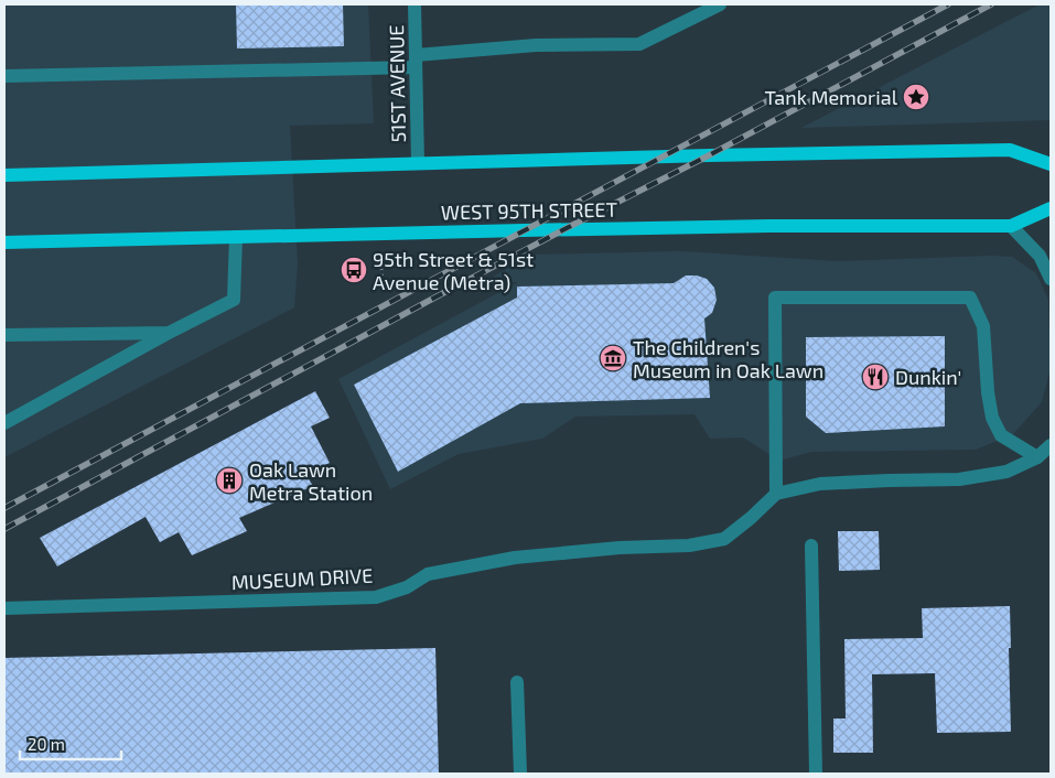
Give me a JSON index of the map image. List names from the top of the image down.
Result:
{
  "streets": {
    "main road": ["WEST 95TH STREET"],
    "street": ["51ST AVENUE", "MUSEUM DRIVE"]
  },
  "places": {
    "place": ["Tank Memorial"],
    "bus stop": ["95th Street & 51st Avenue (Metra)"],
    "museum": ["The Children's Museum in Oak Lawn"],
    "restaurant": ["Dunkin'"],
    "building": ["Oak Lawn Metra Station"]
  },
  "scale_bar": "20 m"
}
